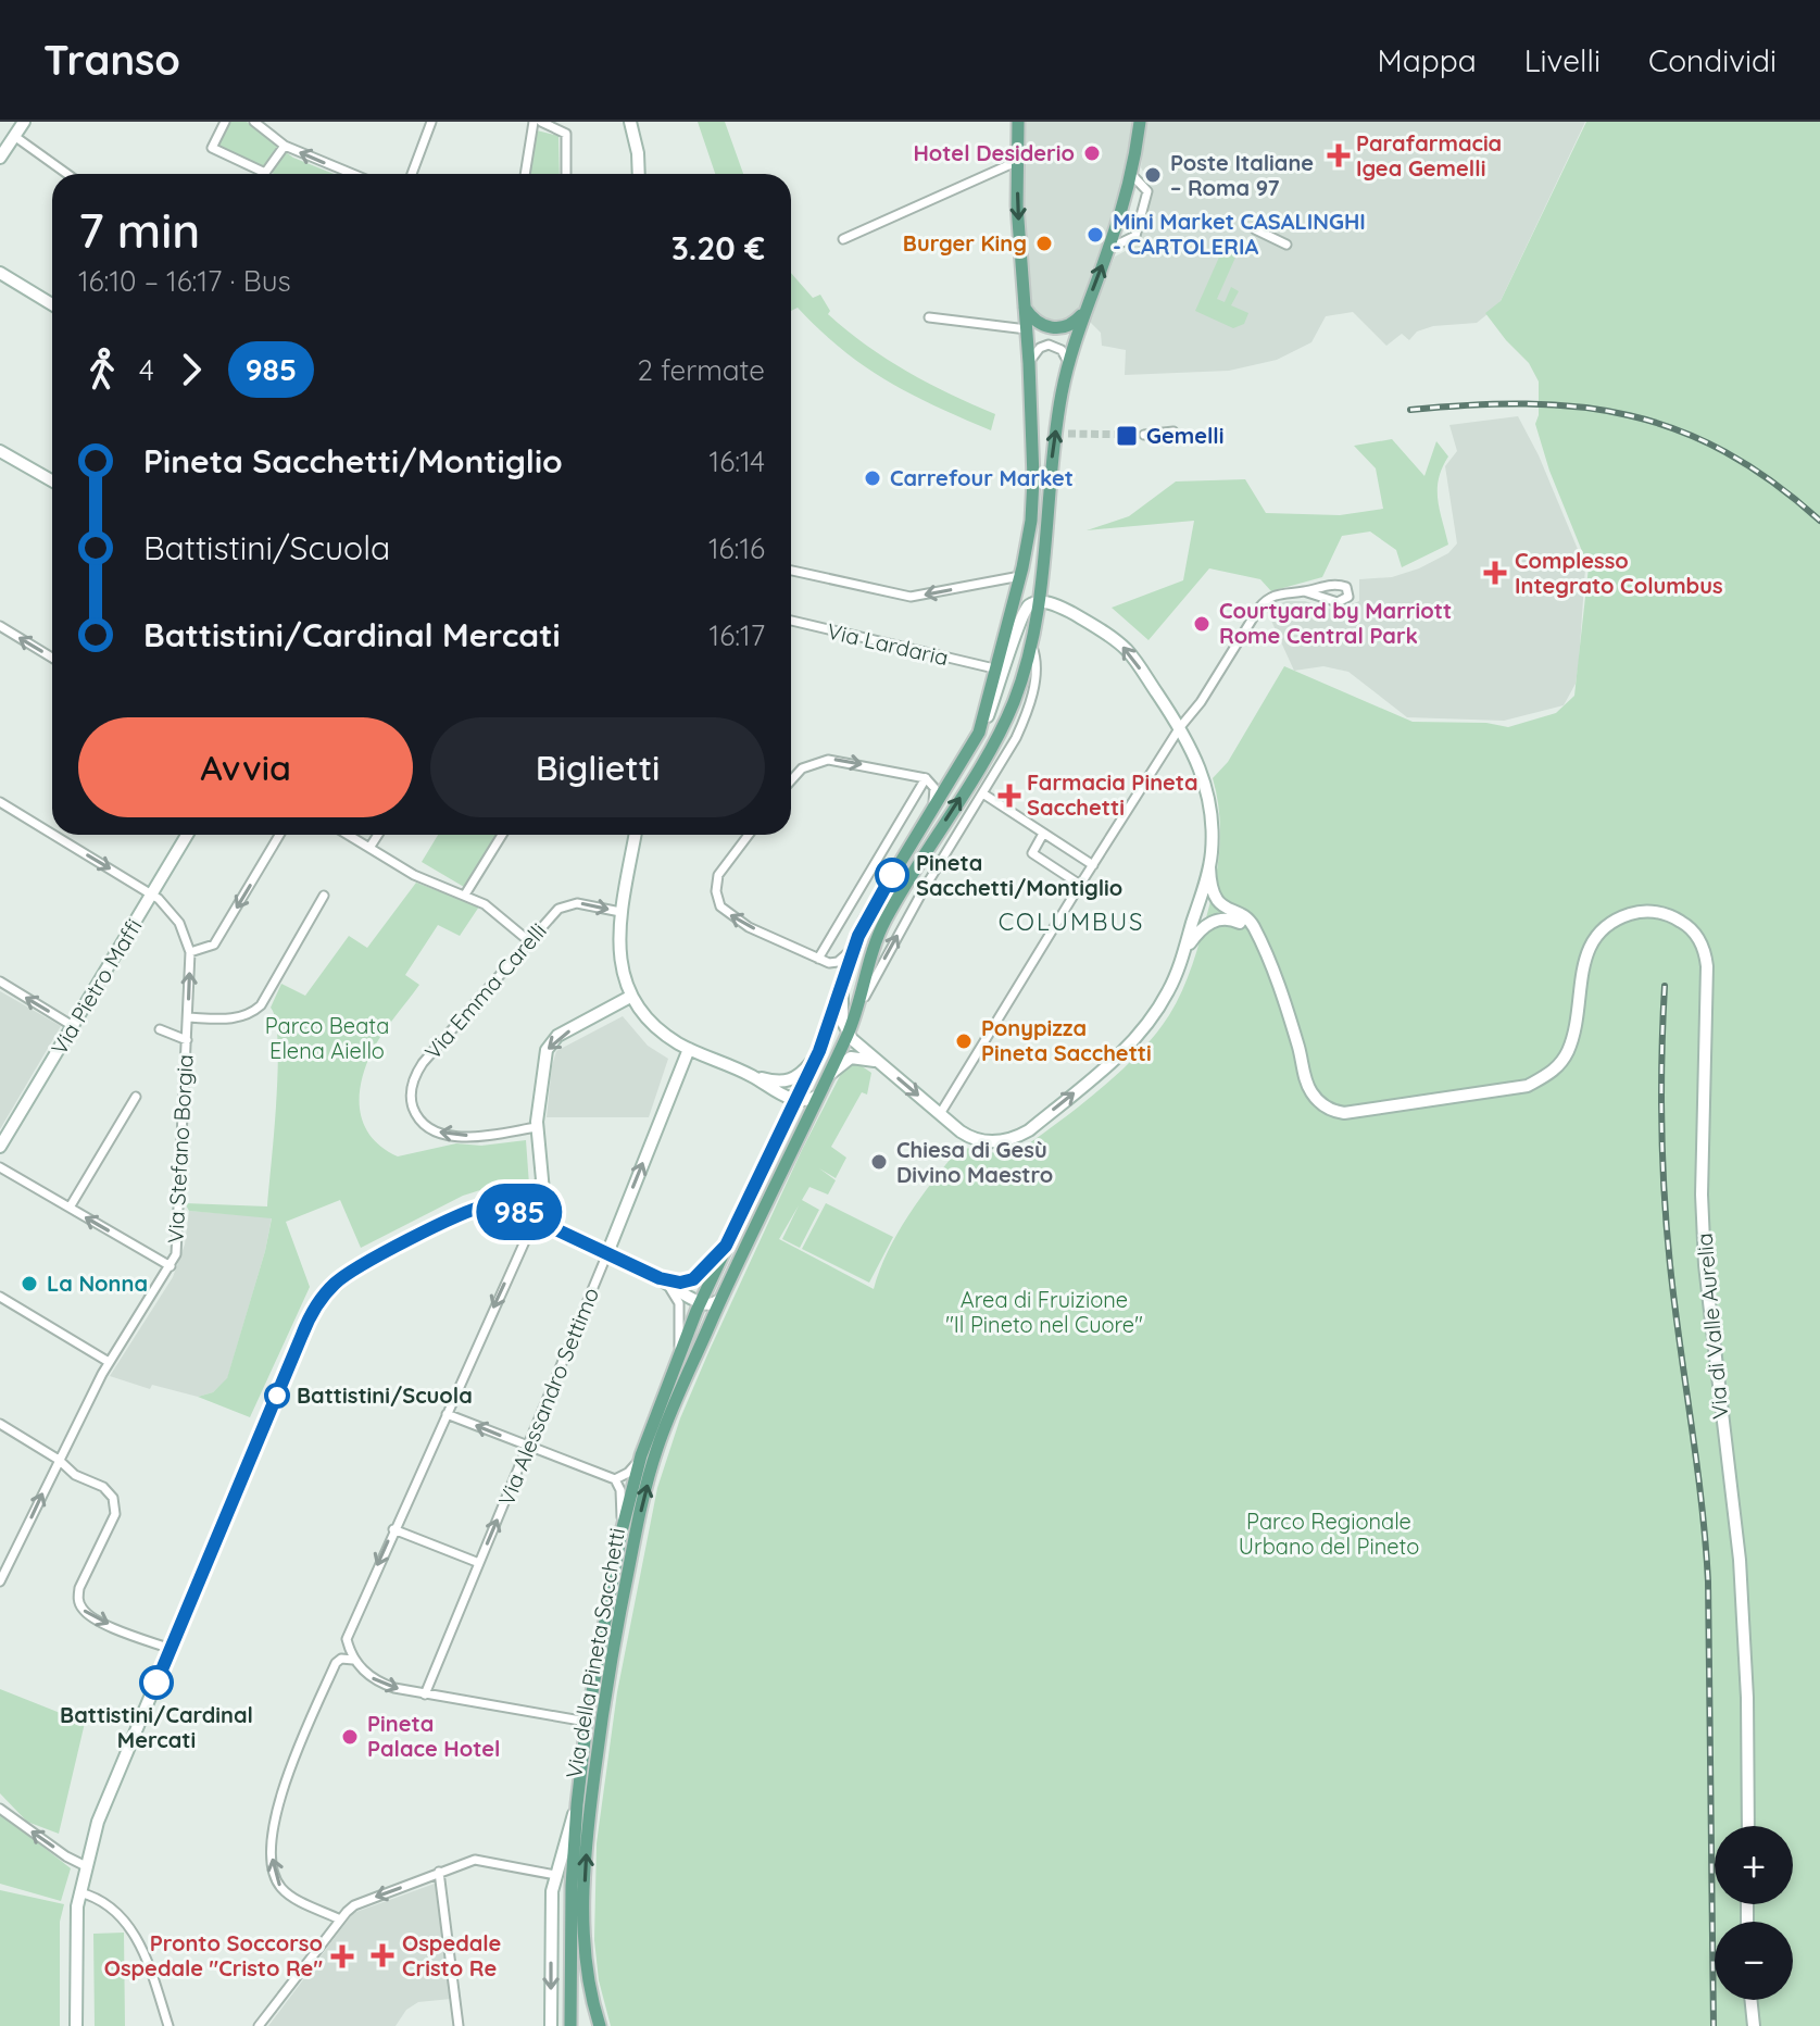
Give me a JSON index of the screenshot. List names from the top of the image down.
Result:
{
  "streets": {
    "main road": ["Via della Pineta Sacchetti"],
    "street": [
      "Via Lardaria",
      "Via Pietro Maffi",
      "Via Emma Carelli",
      "Via Stefano Borgia",
      "Via di Valle Aurelia",
      "Via Alessandro Settimo"
    ]
  },
  "crossings": [
    ["Via Lardaria", "Via della Pineta Sacchetti"],
    ["Via Pietro Maffi", "Via Stefano Borgia"]
  ],
  "one_way": ["Via Alessandro Settimo"],
  "districts": ["COLUMBUS"],
  "parks": ["Parco Beata Elena Aiello", "Area di Fruizione \"Il Pineto nel Cuore\"", "Parco Regionale Urbano del Pineto"],
  "places": {
    "other": [
      "Hotel Desiderio",
      "Poste Italiane – Roma 97",
      "Mini Market CASALINGHI - CARTOLERIA",
      "Burger King",
      "Carrefour Market",
      "Courtyard by Marriott Rome Central Park",
      "Pineta Sacchetti/Montiglio",
      "Ponypizza Pineta Sacchetti",
      "Chiesa di Gesù Divino Maestro",
      "La Nonna",
      "Battistini/Scuola",
      "Battistini/Cardinal Mercati",
      "Pineta Palace Hotel"
    ],
    "health": [
      "Parafarmacia Igea Gemelli",
      "Complesso Integrato Columbus",
      "Farmacia Pineta Sacchetti",
      "Ospedale Cristo Re",
      "Pronto Soccorso Ospedale \"Cristo Re\""
    ],
    "transit": ["Gemelli"]
  },
  "lines": ["bus line 985"],
  "page": {
    "header": "Transo",
    "nav": ["Mappa", "Livelli", "Condividi"],
    "on_map": "985",
    "heading": ["7 min", "16:10 – 16:17 · Bus", "3.20 €"],
    "legs": ["4", "985", "2 fermate"],
    "list": [
      {
        "name": "Pineta Sacchetti/Montiglio",
        "value": "16:14"
      },
      {
        "name": "Battistini/Scuola",
        "value": "16:16"
      },
      {
        "name": "Battistini/Cardinal Mercati",
        "value": "16:17"
      }
    ],
    "buttons": ["Avvia", "Biglietti"],
    "map_buttons": ["+", "−"]
  }
}
